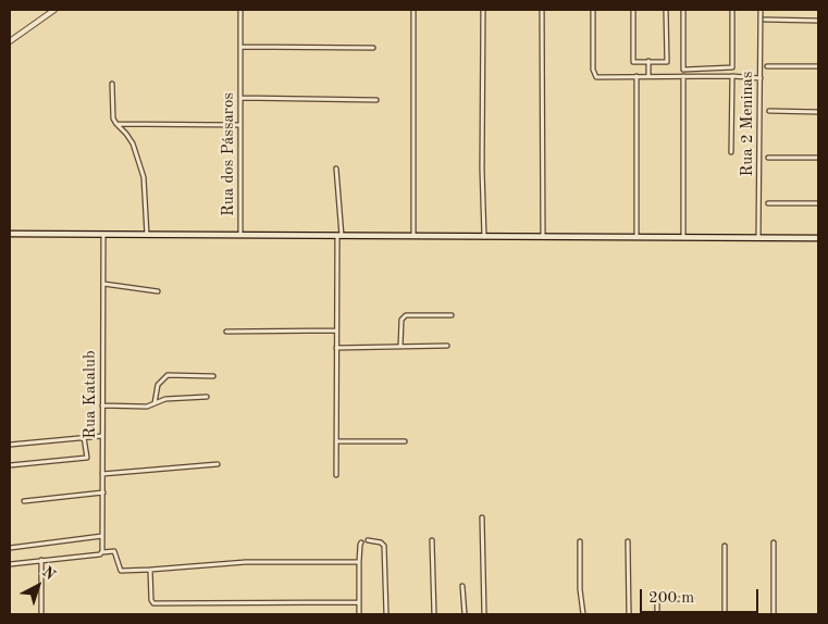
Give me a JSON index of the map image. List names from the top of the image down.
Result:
{
  "streets": {
    "street": ["Rua 2 Meninas", "Rua dos Pássaros", "Rua Katalub"]
  },
  "scale_bar": "200 m",
  "north": "top right"
}
